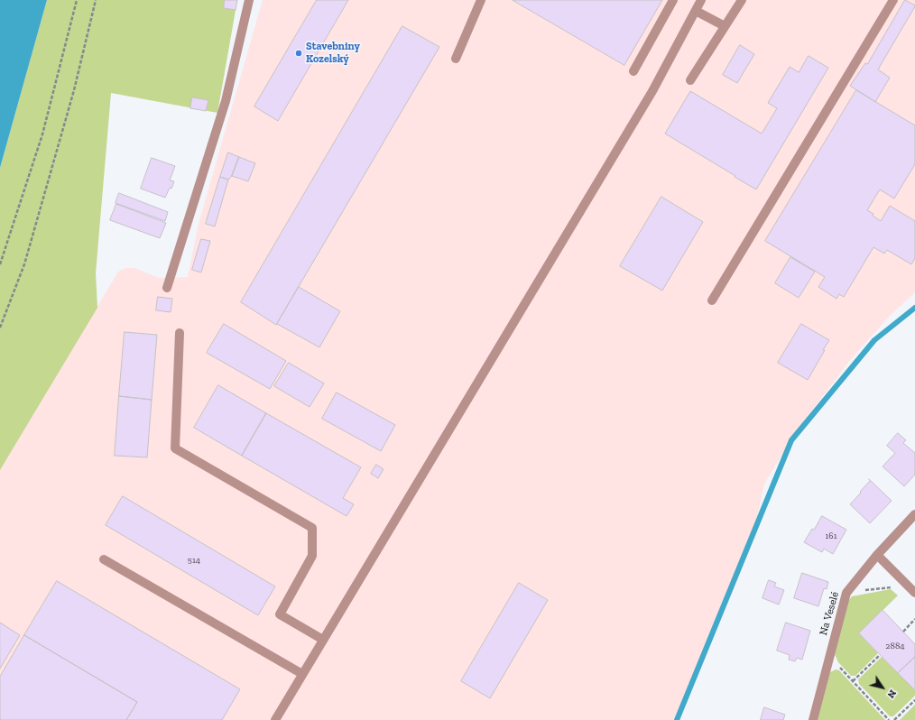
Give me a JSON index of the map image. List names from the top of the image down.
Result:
{
  "streets": {
    "street": ["Na Veselé"]
  },
  "places": ["Stavebniny Kozelský"],
  "house_numbers": ["161", "514", "2884"],
  "north": "bottom right"
}
